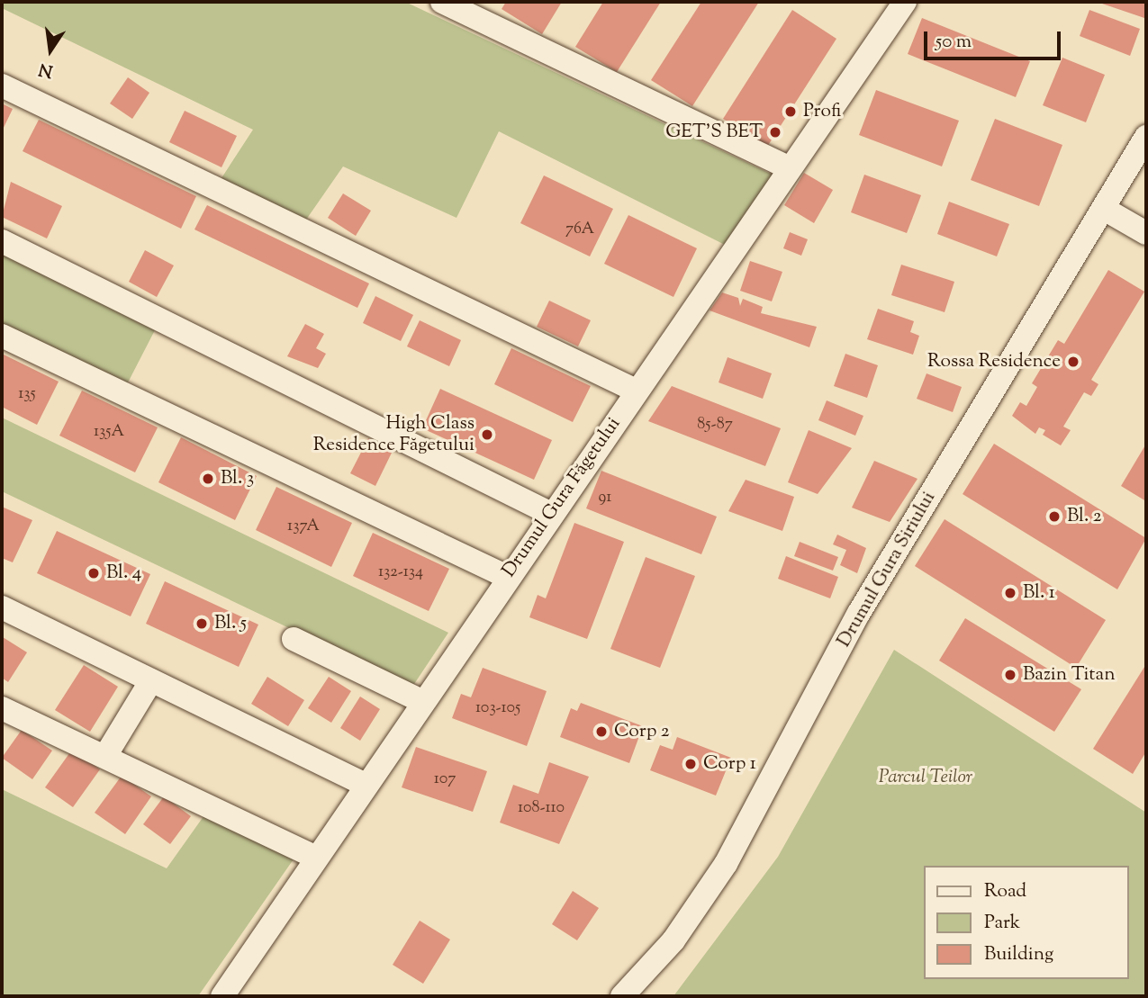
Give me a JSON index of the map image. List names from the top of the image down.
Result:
{
  "streets": {
    "street": ["Drumul Gura Făgetului", "Drumul Gura Siriului"]
  },
  "parks": ["Parcul Teilor"],
  "places": [
    "Profi",
    "GET’S BET",
    "Rossa Residence",
    "High Class Residence Făgetului",
    "Bl. 3",
    "Bl. 2",
    "Bl. 4",
    "Bl. 1",
    "Bl. 5",
    "Bazin Titan",
    "Corp 2",
    "Corp 1"
  ],
  "house_numbers": [
    "76A",
    "135",
    "85-87",
    "135A",
    "91",
    "137A",
    "132-134",
    "103-105",
    "107",
    "108-110"
  ],
  "legend": ["Road", "Park", "Building"],
  "scale_bar": "50 m",
  "north": "bottom"
}
